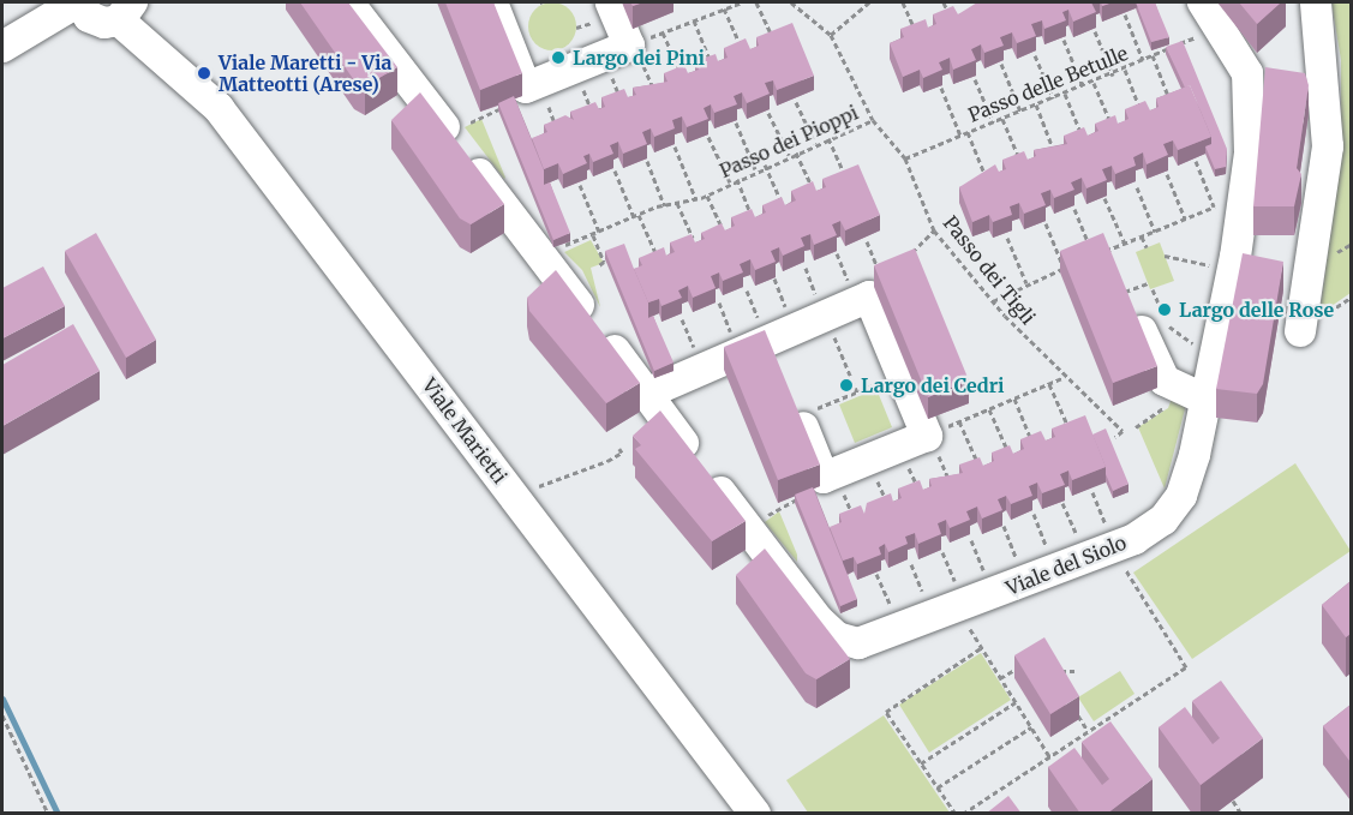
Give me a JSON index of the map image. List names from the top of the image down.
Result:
{
  "streets": {
    "street": ["Viale Marietti", "Viale del Siolo"],
    "path": ["Passo delle Betulle", "Passo dei Pioppi", "Passo dei Tigli"]
  },
  "crossings": [
    ["Passo delle Betulle", "Passo dei Tigli"],
    ["Passo dei Pioppi", "Passo dei Tigli"],
    ["Passo dei Pioppi", "Viale del Siolo"]
  ],
  "places": [
    "Largo dei Pini",
    "Viale Maretti - Via Matteotti (Arese)",
    "Largo delle Rose",
    "Largo dei Cedri"
  ]
}
